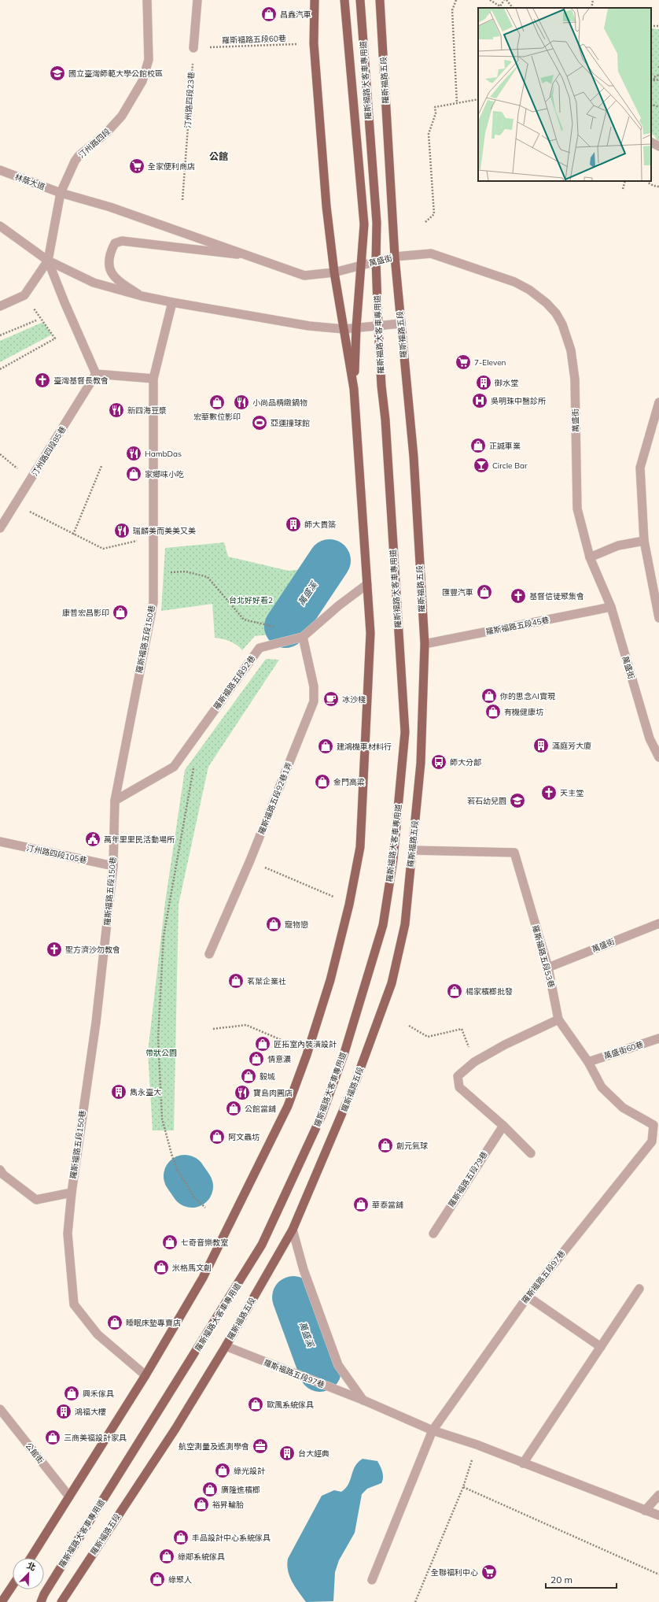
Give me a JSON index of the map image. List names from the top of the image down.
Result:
{
  "streets": {
    "main road": ["羅斯福路大客車專用道", "羅斯福路五段"],
    "street": [
      "汀州路四段",
      "林蔭大道",
      "萬盛街",
      "汀州路四段85巷",
      "羅斯福路五段45巷",
      "羅斯福路五段150巷",
      "羅斯福路五段92巷",
      "羅斯福路五段92巷1弄",
      "汀州路四段105巷",
      "羅斯福路五段53巷",
      "萬盛街60巷",
      "羅斯福路五段79巷",
      "羅斯福路五段97巷",
      "公館街"
    ],
    "path": ["羅斯福路五段60巷", "汀州路四段23巷"]
  },
  "crossings": [
    ["羅斯福路五段60巷", "汀州路四段23巷"],
    ["羅斯福路大客車專用道", "萬盛街"],
    ["羅斯福路五段", "萬盛街"],
    ["羅斯福路五段", "羅斯福路五段45巷"],
    ["羅斯福路五段", "羅斯福路五段53巷"],
    ["羅斯福路五段", "羅斯福路五段97巷"],
    ["汀州路四段", "林蔭大道"],
    ["林蔭大道", "萬盛街"],
    ["萬盛街", "羅斯福路五段45巷"],
    ["萬盛街", "羅斯福路五段53巷"],
    ["羅斯福路五段150巷", "羅斯福路五段92巷"],
    ["羅斯福路五段150巷", "汀州路四段105巷"],
    ["羅斯福路五段92巷", "羅斯福路五段92巷1弄"],
    ["羅斯福路五段53巷", "萬盛街60巷"],
    ["羅斯福路五段53巷", "羅斯福路五段97巷"]
  ],
  "districts": ["公館"],
  "water": ["萬盛溪"],
  "parks": ["台北好好看2", "帶狀公園"],
  "places": {
    "shop": [
      "昌鑫汽車",
      "宏華數位影印",
      "正誠車業",
      "家鄉味小吃",
      "匯豐汽車",
      "康普宏昌影印",
      "你的思念AI實現",
      "有機健康坊",
      "建鴻機車材料行",
      "金門高粱",
      "寵物戀",
      "茗葉企業社",
      "楊家檳榔批發",
      "匠拓室內裝潢設計",
      "情意濃",
      "毅城",
      "公館當舖",
      "阿文蟲坊",
      "創元氣球",
      "華泰當舖",
      "七奇音樂教室",
      "米格馬文創",
      "睡眠床墊專賣店",
      "興禾傢具",
      "歐風系統傢具",
      "三商美福設計家具",
      "綠光設計",
      "廣隆進檳榔",
      "裕昇輪胎",
      "丰品設計中心系統傢具",
      "綠鄰系統傢具",
      "綠聚人"
    ],
    "school or university": ["國立臺灣師範大學公館校區", "若石幼兒園"],
    "supermarket": ["全家便利商店", "7-Eleven", "全聯福利中心"],
    "church": [
      "臺灣基督長教會",
      "基督信徒聚集會",
      "天主堂",
      "聖方濟沙勿教會"
    ],
    "building": [
      "御水堂",
      "師大貴築",
      "滿庭芳大廈",
      "雋永臺大",
      "鴻福大樓",
      "台大經典"
    ],
    "hospital": ["吳明珠中醫診所"],
    "restaurant": [
      "小尚品精緻鍋物",
      "新四海豆漿",
      "HambDas",
      "瑞麟美而美美又美",
      "寶島肉圓店"
    ],
    "sports": ["亞運撞球館"],
    "bar": ["Circle Bar"],
    "cafe": ["冰沙棧"],
    "bus stop": ["師大分部"],
    "public building": ["萬年里里民活動場所"],
    "office": ["航空測量及遙測學會"]
  },
  "scale_bar": "20 m",
  "north": "top right"
}
